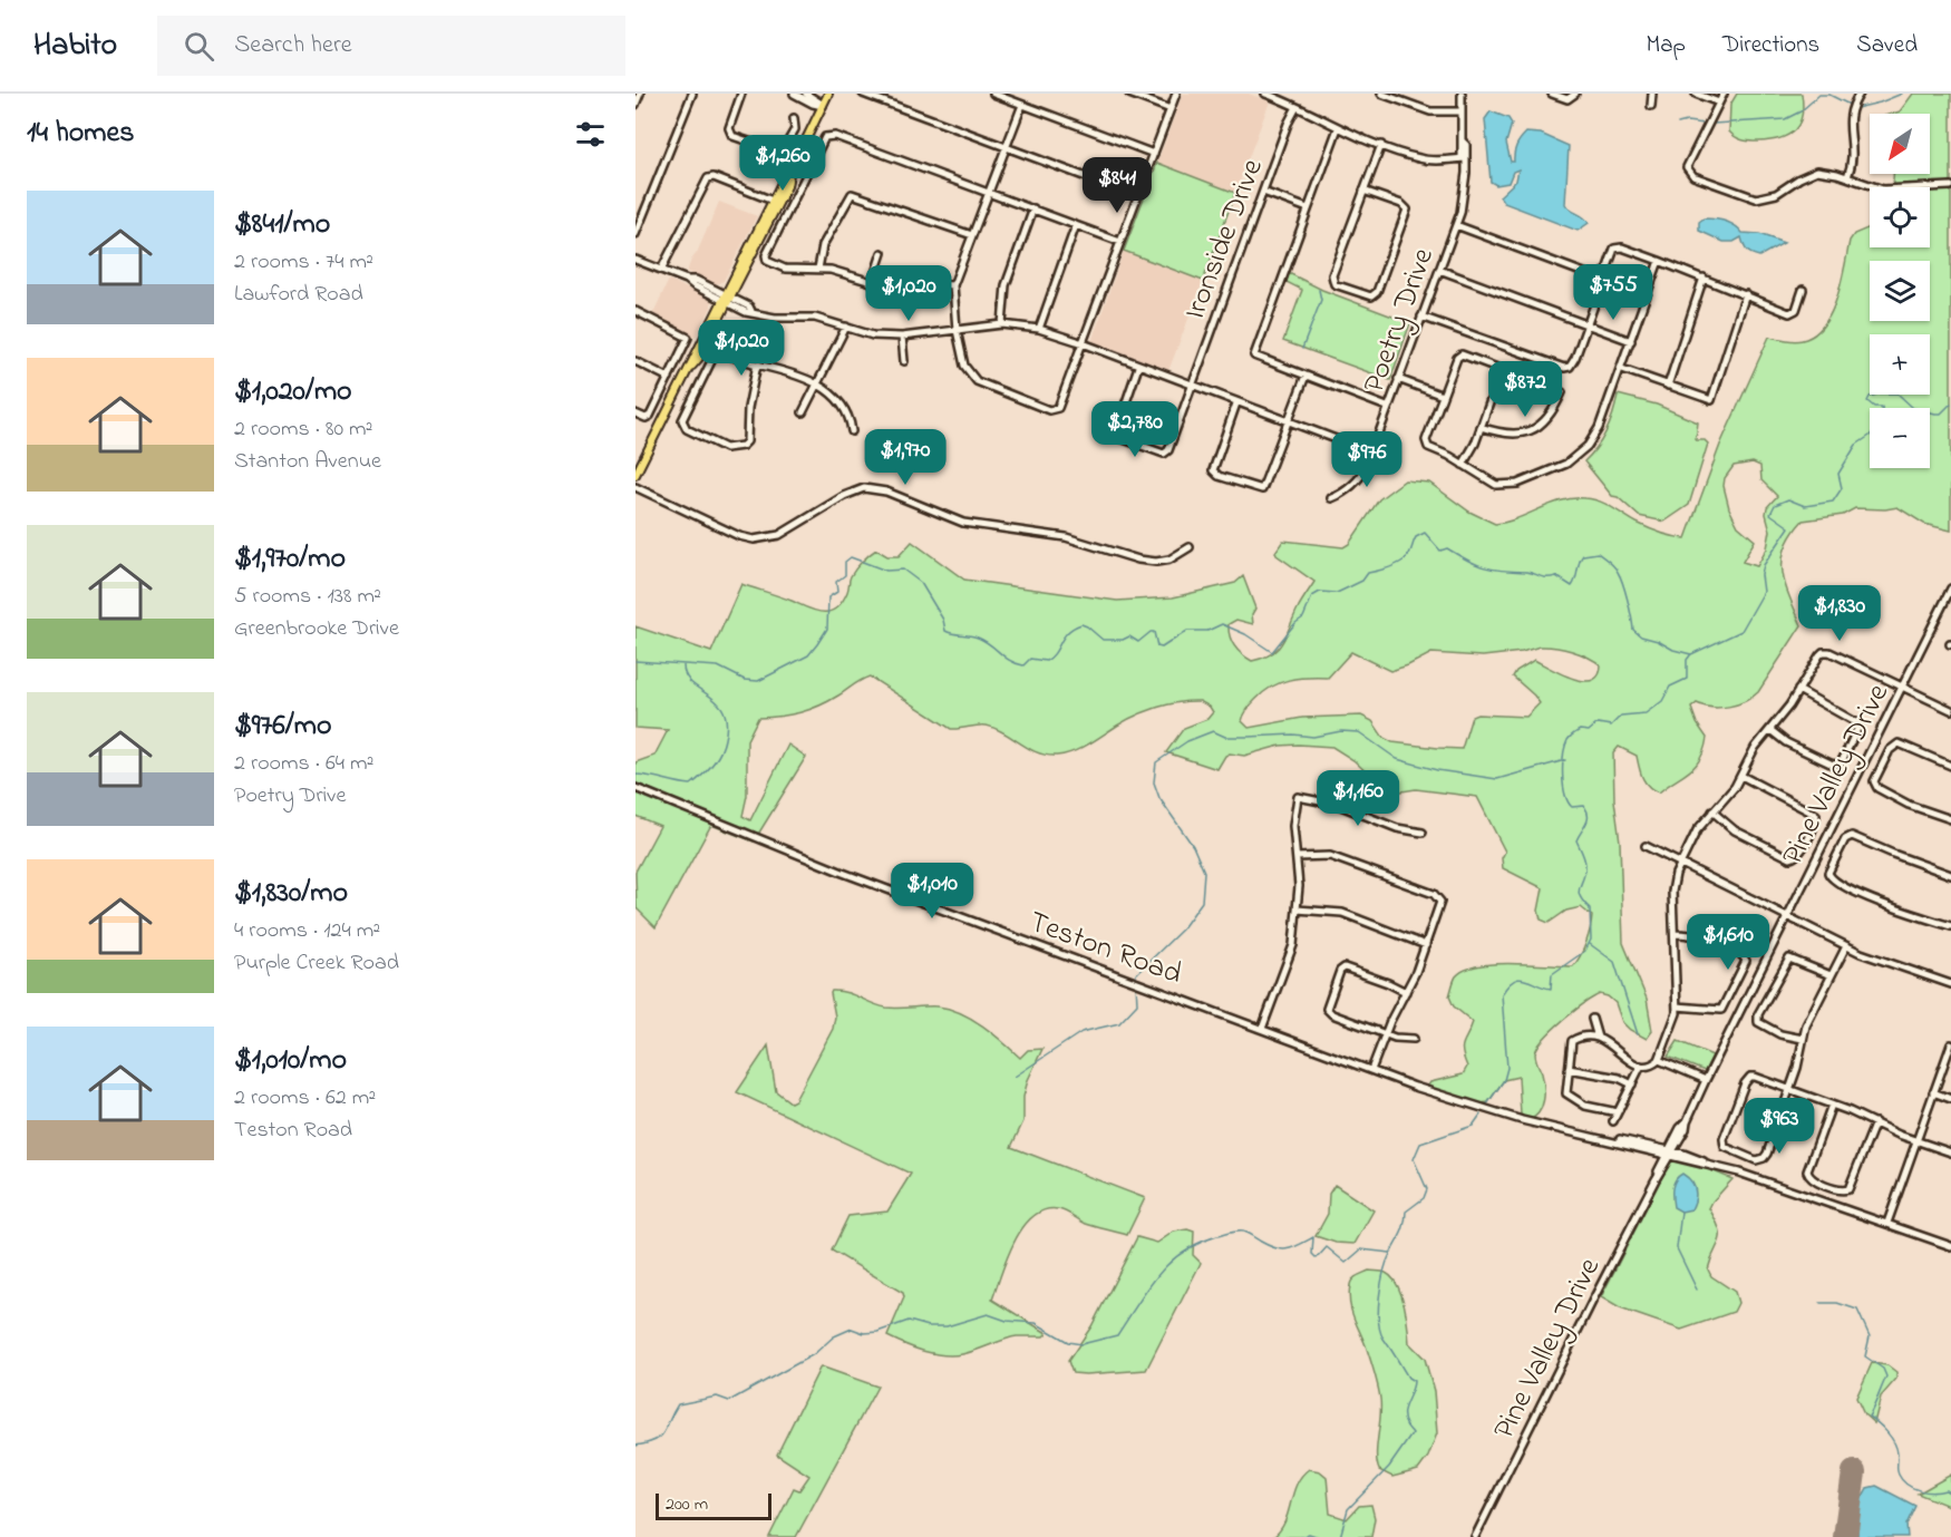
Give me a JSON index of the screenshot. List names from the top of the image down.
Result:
{
  "streets": {
    "street": [
      "Ironside Drive",
      "Poetry Drive",
      "Pine Valley Drive",
      "Teston Road"
    ]
  },
  "crossings": [
    ["Pine Valley Drive", "Teston Road"]
  ],
  "scale_bar": "200 m",
  "north": "bottom left",
  "page": {
    "header": "Habito",
    "search": "Search here",
    "nav": ["Map", "Directions", "Saved"],
    "heading": "14 homes",
    "map_buttons": ["+", "−"],
    "price": [
      "$1,260",
      "$841",
      "$755",
      "$1,020",
      "$1,020",
      "$872",
      "$2,780",
      "$1,970",
      "$976",
      "$1,830",
      "$1,160",
      "$1,010",
      "$1,610",
      "$963"
    ],
    "list": [
      {
        "name": "$841/mo",
        "note": "2 rooms · 74 m² · Lawford Road"
      },
      {
        "name": "$1,020/mo",
        "note": "2 rooms · 80 m² · Stanton Avenue"
      },
      {
        "name": "$1,970/mo",
        "note": "5 rooms · 138 m² · Greenbrooke Drive"
      },
      {
        "name": "$976/mo",
        "note": "2 rooms · 64 m² · Poetry Drive"
      },
      {
        "name": "$1,830/mo",
        "note": "4 rooms · 124 m² · Purple Creek Road"
      },
      {
        "name": "$1,010/mo",
        "note": "2 rooms · 62 m² · Teston Road"
      }
    ],
    "scale": "200 m"
  }
}
